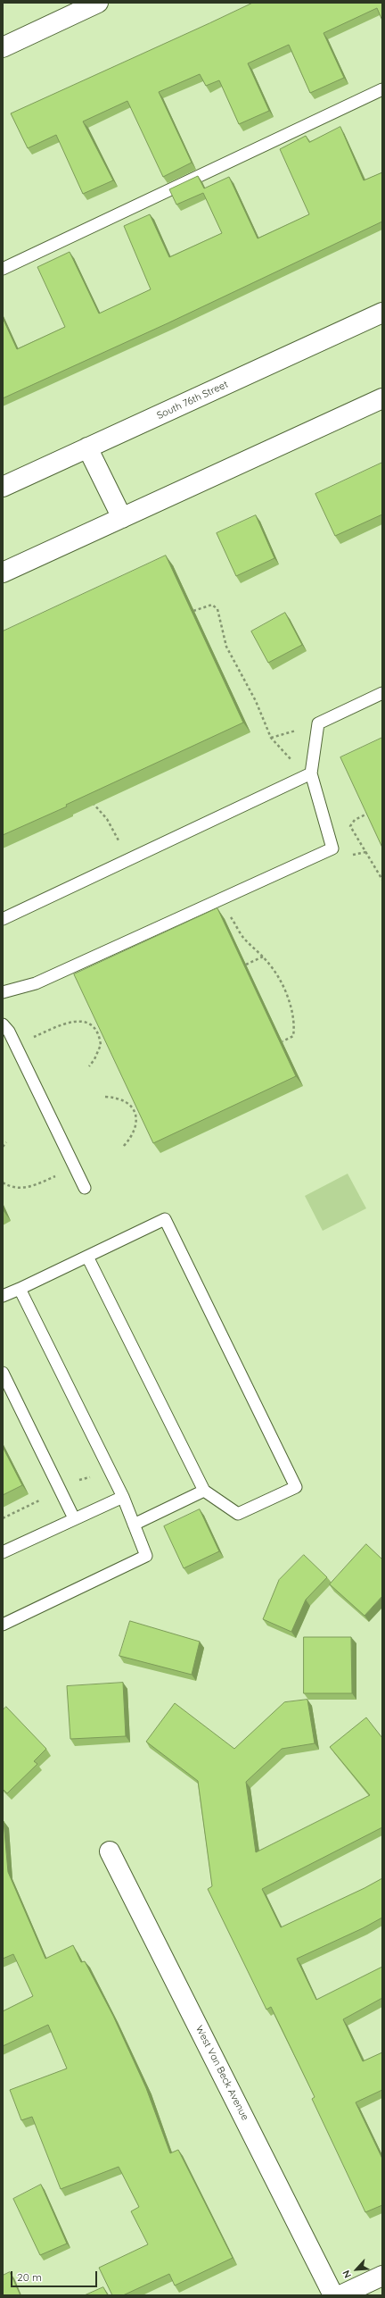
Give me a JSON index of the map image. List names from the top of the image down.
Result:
{
  "streets": {
    "main road": ["South 76th Street", "West Van Beck Avenue"]
  },
  "scale_bar": "20 m",
  "north": "bottom left"
}
